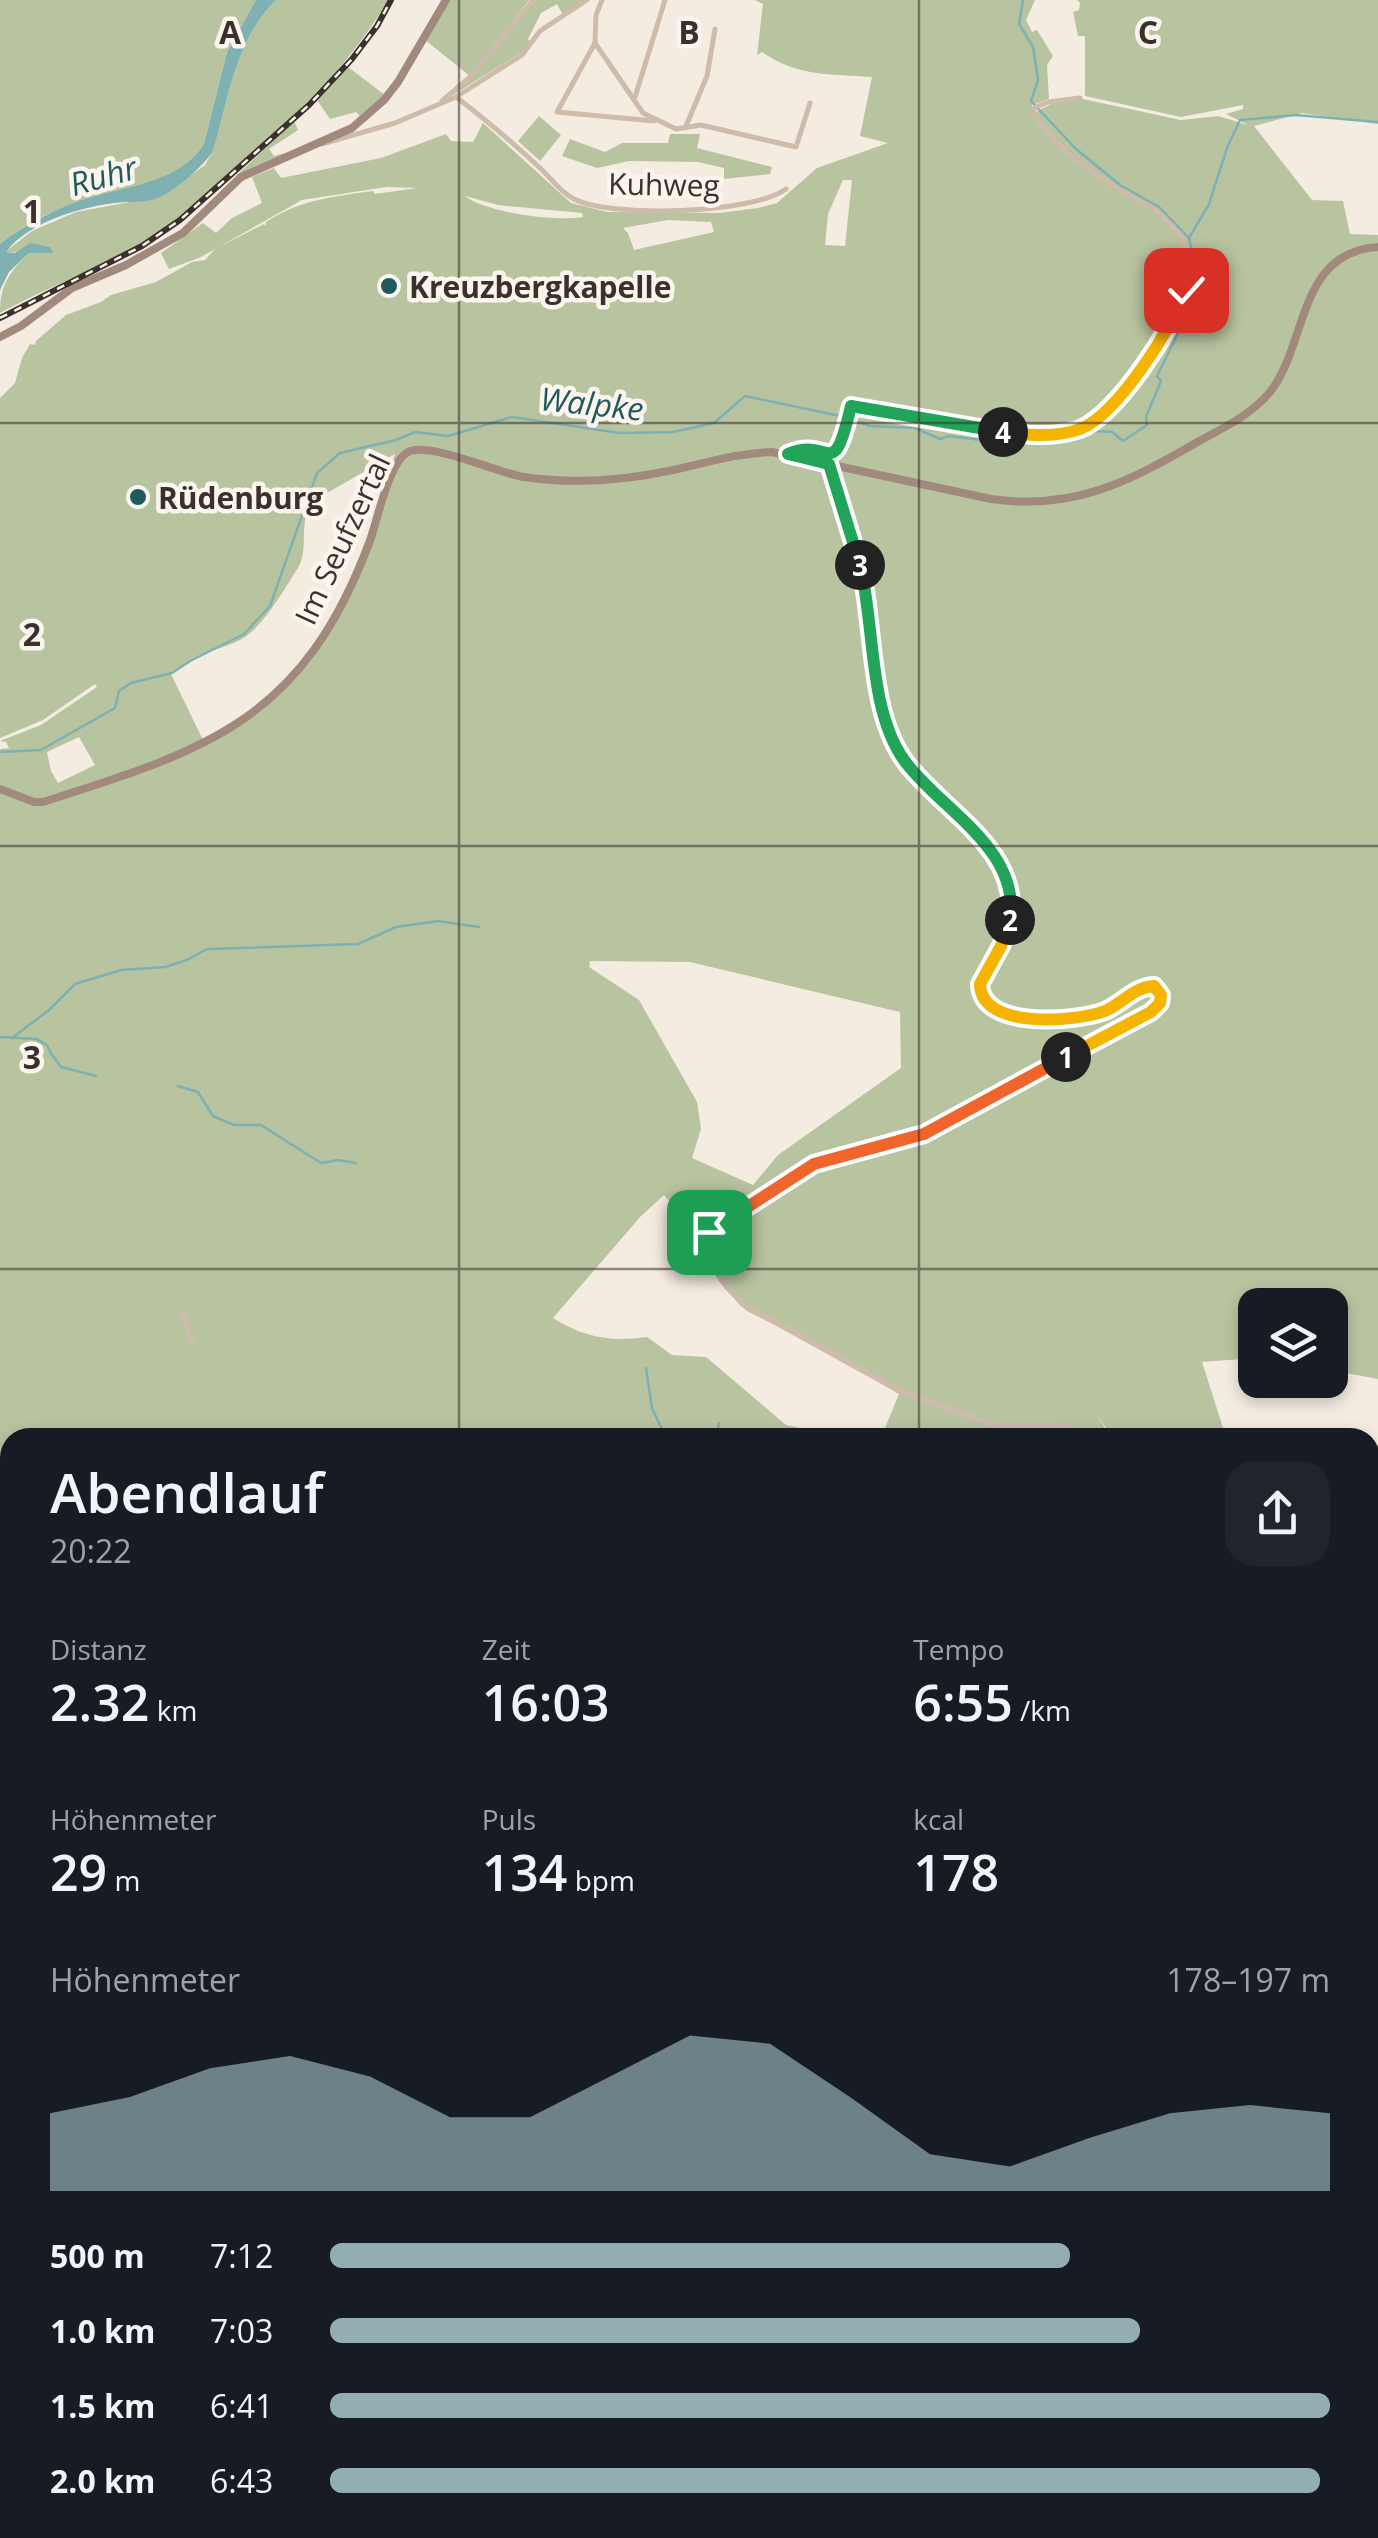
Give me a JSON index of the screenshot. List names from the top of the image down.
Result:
{
  "streets": {
    "main road": ["Im Seufzertal"],
    "street": ["Kuhweg"]
  },
  "water": ["Ruhr", "Walpke"],
  "places": ["Kreuzbergkapelle", "Rüdenburg"],
  "page": {
    "pins": [
      "4",
      "3",
      "2",
      "1"
    ],
    "heading": ["Abendlauf", "20:22"],
    "stats": [
      ["Distanz", "2.32 km"],
      ["Zeit", "16:03"],
      ["Tempo", "6:55 /km"],
      ["Höhenmeter", "29 m"],
      ["Puls", "134 bpm"],
      ["kcal", "178"]
    ],
    "chart": ["Höhenmeter", "178–197 m"],
    "list": [
      {
        "name": "500 m",
        "note": "7:12"
      },
      {
        "name": "1.0 km",
        "note": "7:03"
      },
      {
        "name": "1.5 km",
        "note": "6:41"
      },
      {
        "name": "2.0 km",
        "note": "6:43"
      }
    ]
  },
  "grid": {
    "columns": ["A", "B", "C"],
    "rows": ["1", "2", "3"]
  }
}
